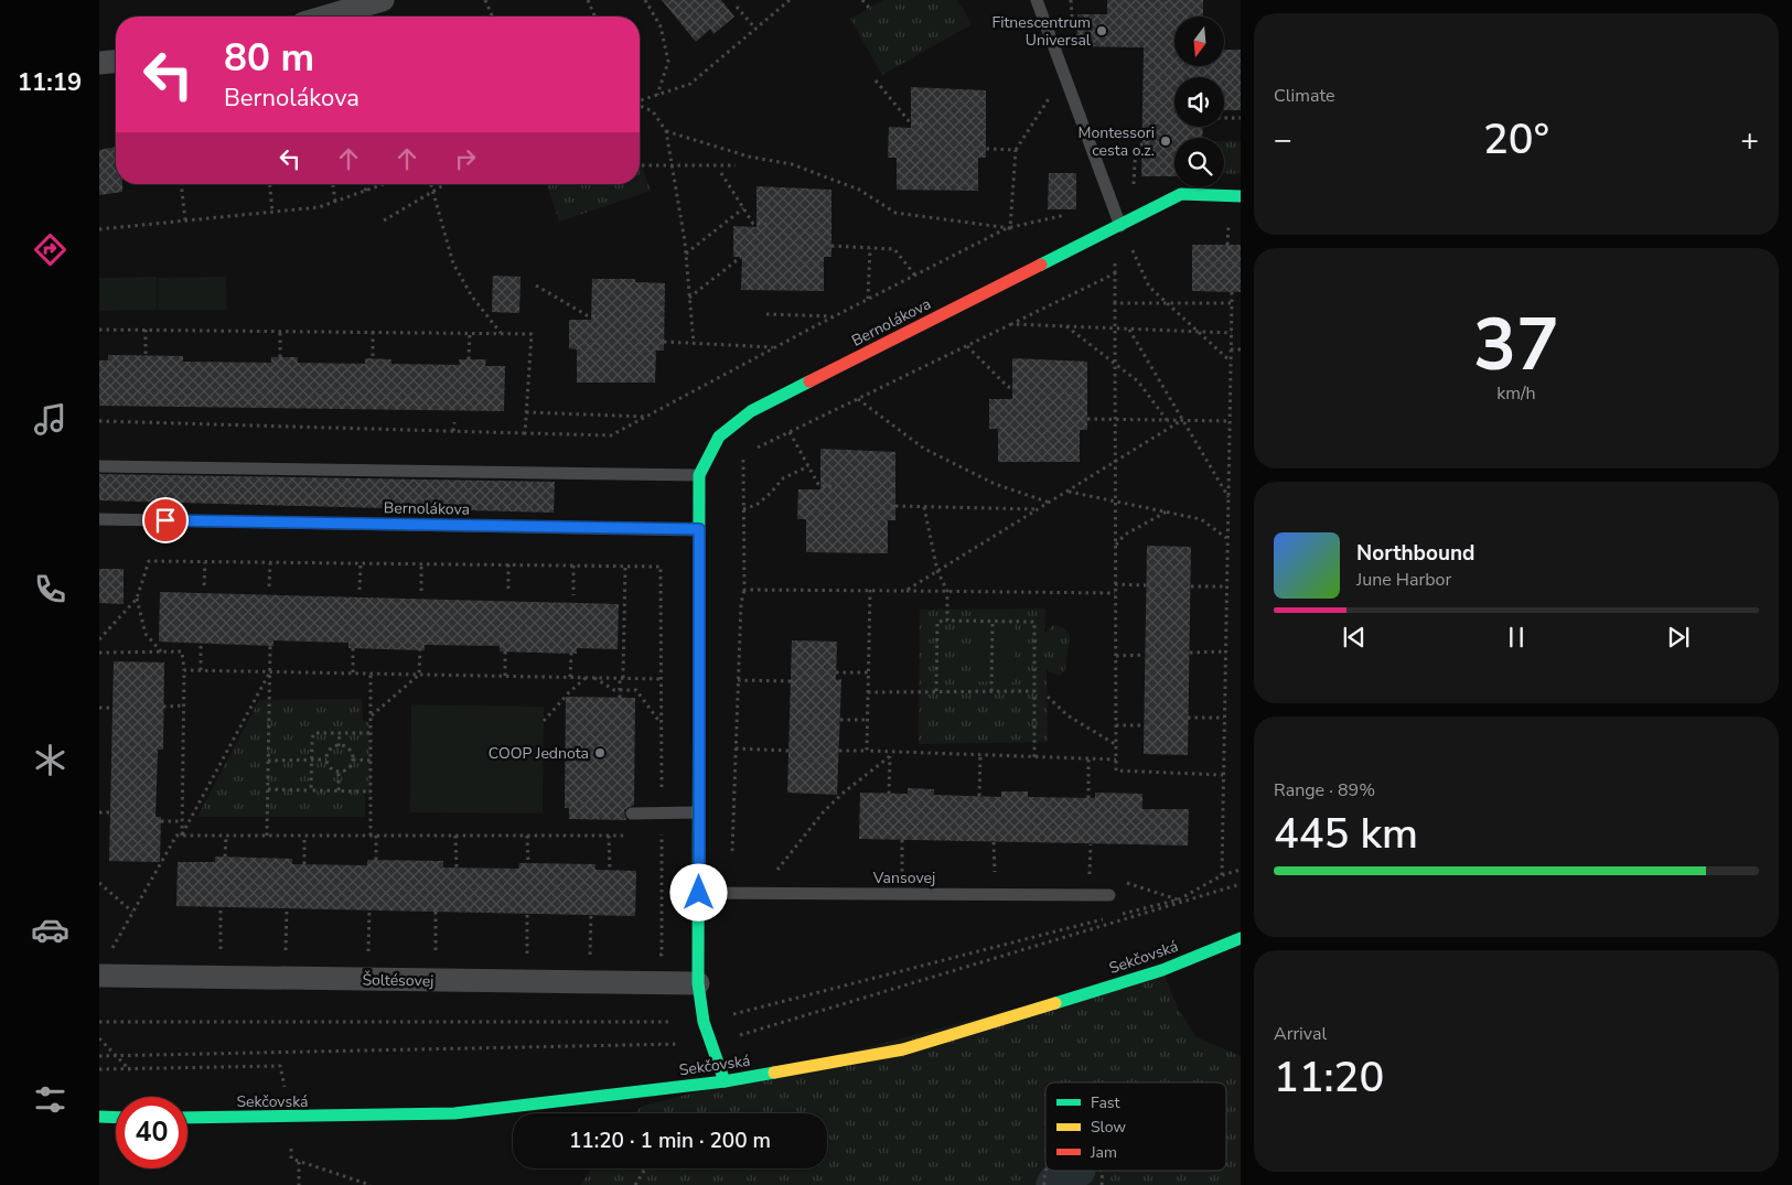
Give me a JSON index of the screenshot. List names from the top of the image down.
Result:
{
  "streets": {
    "street": ["Bernolákova", "Sekčovská", "Šoltésovej"],
    "lane": ["Vansovej"]
  },
  "places": ["Fitnescentrum Universal", "Montessori cesta o.z.", "COOP Jednota"],
  "legend": ["Fast", "Slow", "Jam"],
  "north": "bottom",
  "page": {
    "tabs": "11:19",
    "tile": [
      "Climate",
      ["37", "km/h"],
      ["Range · 89%", "445 km"],
      ["Arrival", "11:20"]
    ],
    "turn": ["80 m", "Bernolákova"],
    "heat": ["−", "20°", "+"],
    "song": ["Northbound", "June Harbor"],
    "limit": "40",
    "trip": "11:20 · 1 min · 200 m"
  }
}
